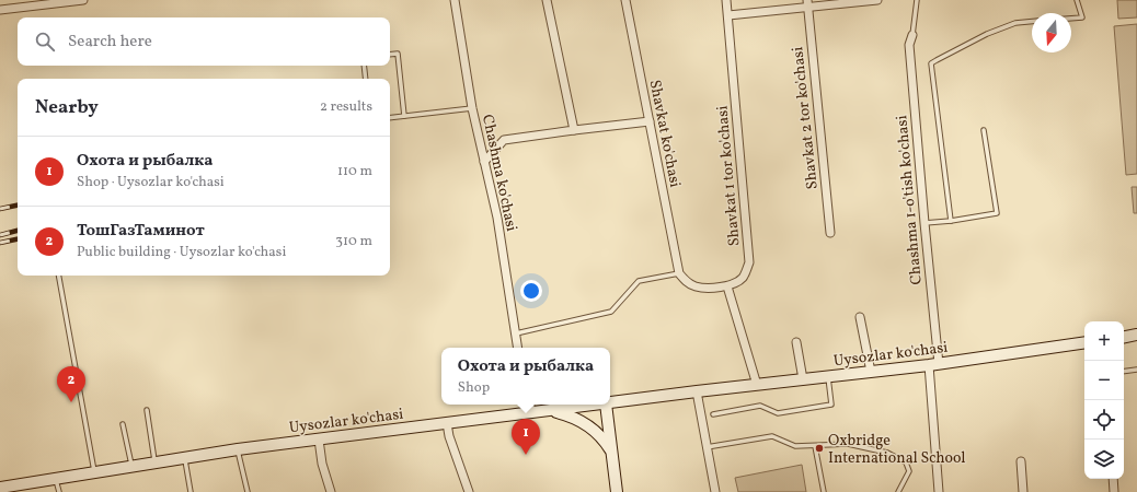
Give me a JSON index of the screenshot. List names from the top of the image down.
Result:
{
  "streets": {
    "main road": ["Uysozlar ko'chasi"],
    "street": [
      "Shavkat 2 tor ko'chasi",
      "Shavkat ko'chasi",
      "Chashma ko'chasi",
      "Shavkat 1 tor ko'chasi",
      "Chashma 1-o'tish ko'chasi"
    ]
  },
  "crossings": [
    ["Chashma 1-o'tish ko'chasi", "Uysozlar ko'chasi"]
  ],
  "places": ["Oxbridge International School"],
  "north": "bottom",
  "page": {
    "search": "Search here",
    "heading": ["Nearby", "2 results"],
    "list": [
      {
        "mark": "1",
        "name": "Охота и рыбалка",
        "note": "Shop · Uysozlar ko'chasi",
        "value": "110 m"
      },
      {
        "mark": "2",
        "name": "ТошГазТаминот",
        "note": "Public building · Uysozlar ko'chasi",
        "value": "310 m"
      }
    ],
    "map_buttons": ["+", "−"],
    "popup": ["Охота и рыбалка", "Shop"],
    "pins": ["2", "1"]
  }
}
